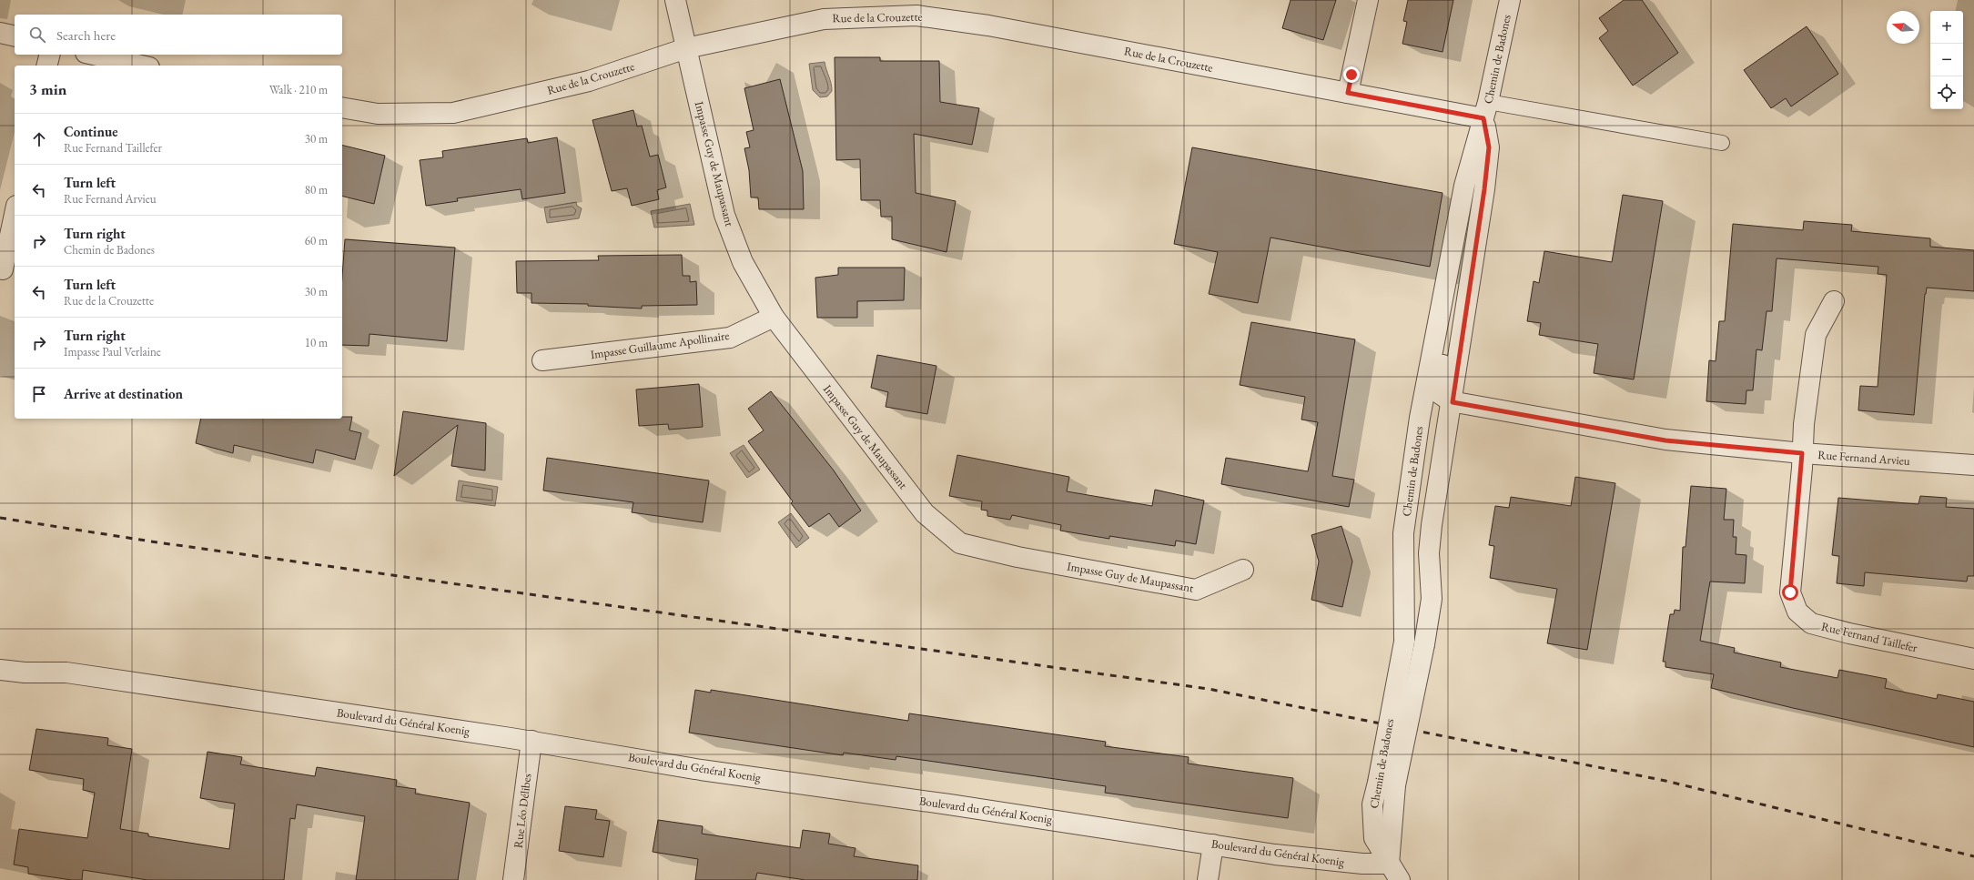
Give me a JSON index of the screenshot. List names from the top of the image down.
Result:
{
  "streets": {
    "street": [
      "Rue de la Crouzette",
      "Chemin de Badones",
      "Impasse Guy de Maupassant",
      "Impasse Guillaume Apollinaire",
      "Rue Fernand Arvieu",
      "Rue Fernand Taillefer",
      "Boulevard du Général Koenig",
      "Rue Léo Délibes"
    ]
  },
  "crossings": [
    ["Rue de la Crouzette", "Chemin de Badones"],
    ["Rue de la Crouzette", "Impasse Guy de Maupassant"],
    ["Chemin de Badones", "Rue Fernand Arvieu"],
    ["Chemin de Badones", "Boulevard du Général Koenig"],
    ["Impasse Guy de Maupassant", "Impasse Guillaume Apollinaire"],
    ["Rue Fernand Arvieu", "Rue Fernand Taillefer"],
    ["Boulevard du Général Koenig", "Rue Léo Délibes"]
  ],
  "north": "left",
  "page": {
    "map_buttons": ["+", "−"],
    "search": "Search here",
    "heading": ["3 min", "Walk · 210 m"],
    "list": [
      ["Continue", "Rue Fernand Taillefer", "30 m"],
      ["Turn left", "Rue Fernand Arvieu", "80 m"],
      ["Turn right", "Chemin de Badones", "60 m"],
      ["Turn left", "Rue de la Crouzette", "30 m"],
      ["Turn right", "Impasse Paul Verlaine", "10 m"],
      "Arrive at destination"
    ]
  }
}
